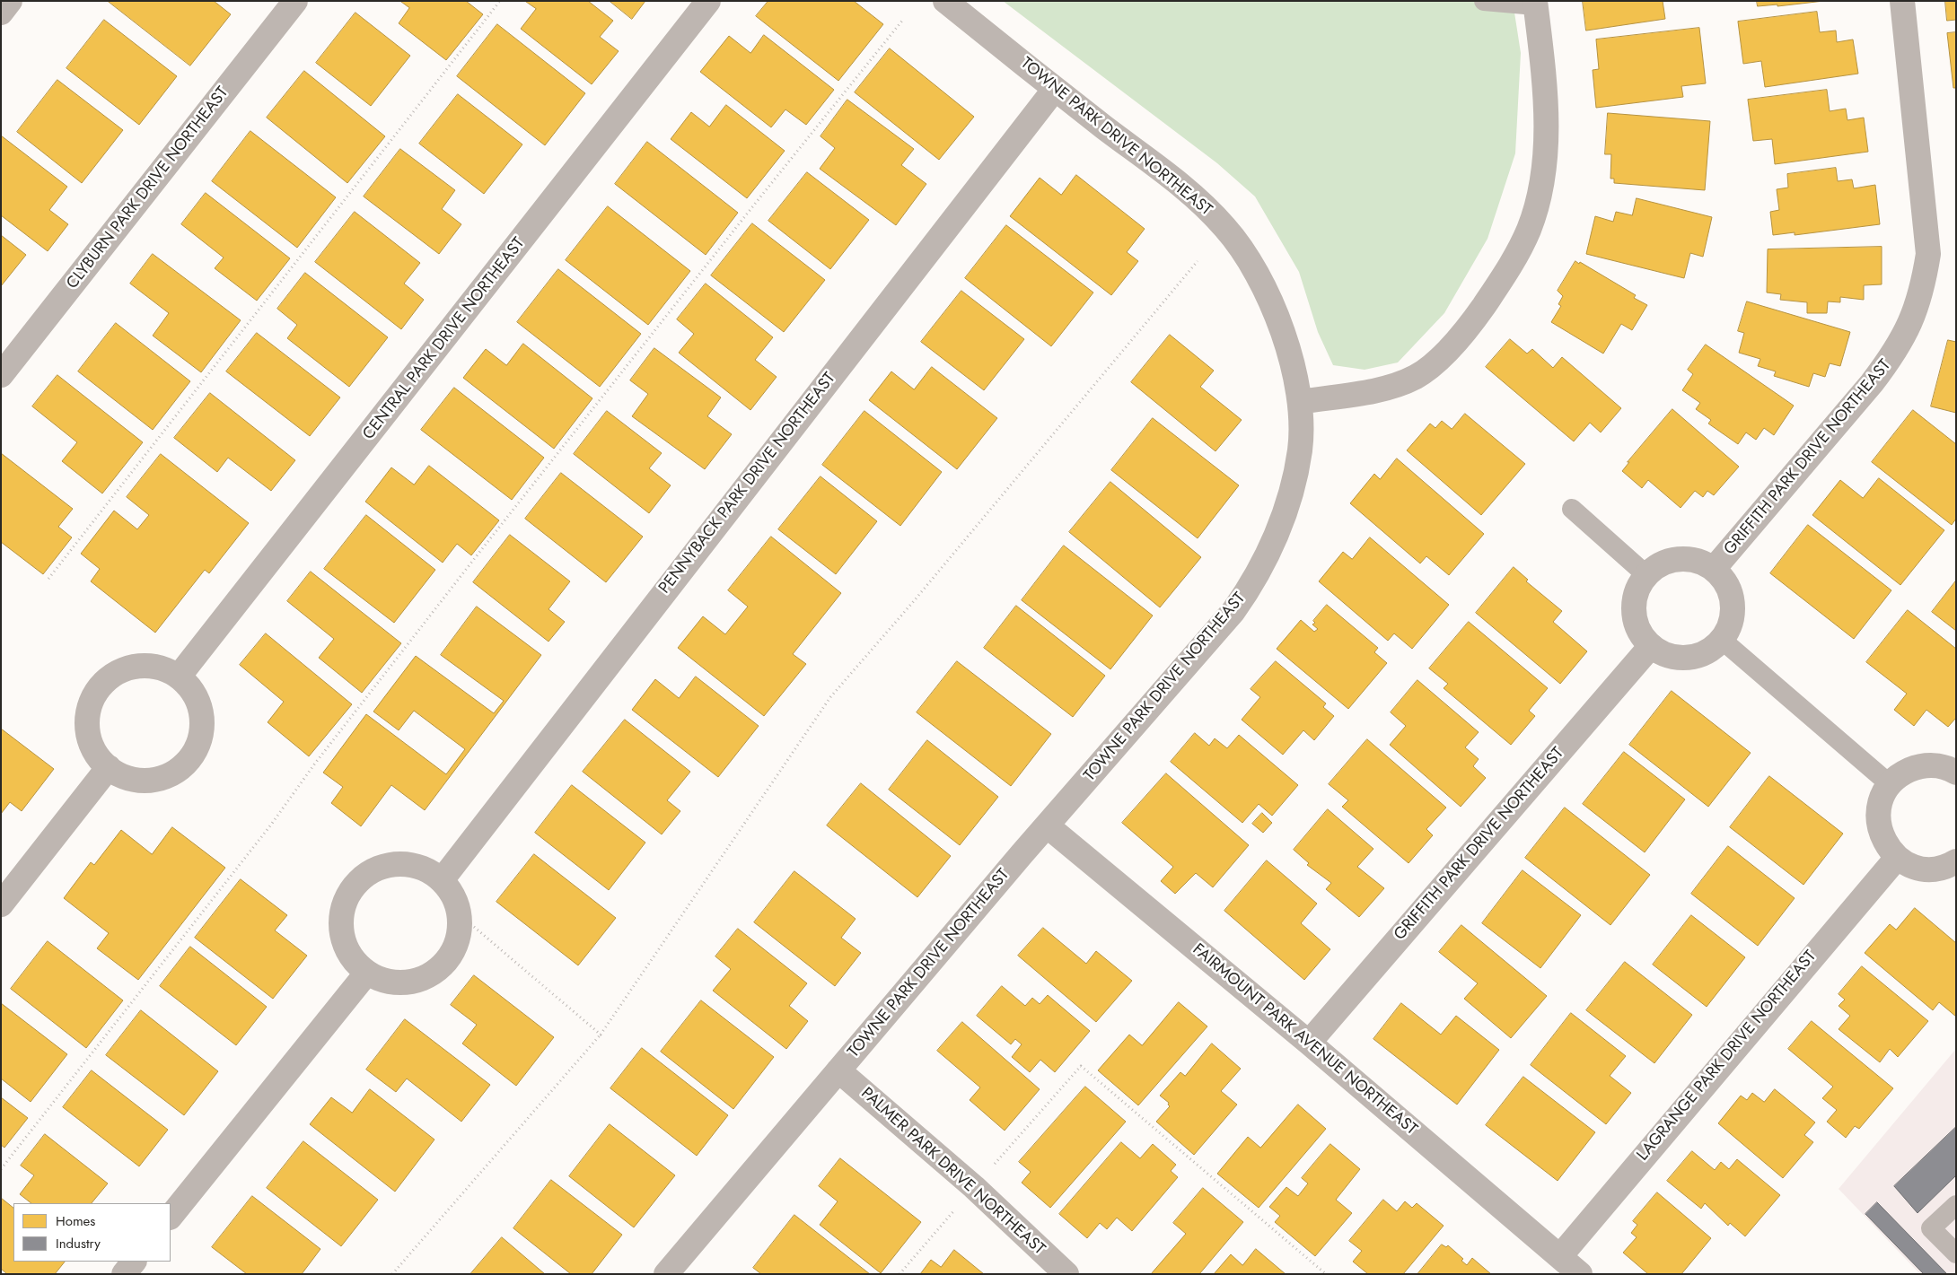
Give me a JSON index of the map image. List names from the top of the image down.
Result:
{
  "streets": {
    "street": [
      "TOWNE PARK DRIVE NORTHEAST",
      "CLYBURN PARK DRIVE NORTHEAST",
      "CENTRAL PARK DRIVE NORTHEAST",
      "GRIFFITH PARK DRIVE NORTHEAST",
      "PENNYBACK PARK DRIVE NORTHEAST",
      "FAIRMOUNT PARK AVENUE NORTHEAST",
      "LAGRANGE PARK DRIVE NORTHEAST",
      "PALMER PARK DRIVE NORTHEAST"
    ]
  },
  "crossings": [
    ["TOWNE PARK DRIVE NORTHEAST", "PENNYBACK PARK DRIVE NORTHEAST"],
    ["TOWNE PARK DRIVE NORTHEAST", "FAIRMOUNT PARK AVENUE NORTHEAST"],
    ["TOWNE PARK DRIVE NORTHEAST", "PALMER PARK DRIVE NORTHEAST"],
    ["GRIFFITH PARK DRIVE NORTHEAST", "FAIRMOUNT PARK AVENUE NORTHEAST"],
    ["FAIRMOUNT PARK AVENUE NORTHEAST", "LAGRANGE PARK DRIVE NORTHEAST"]
  ],
  "legend": ["Homes", "Industry"]
}
